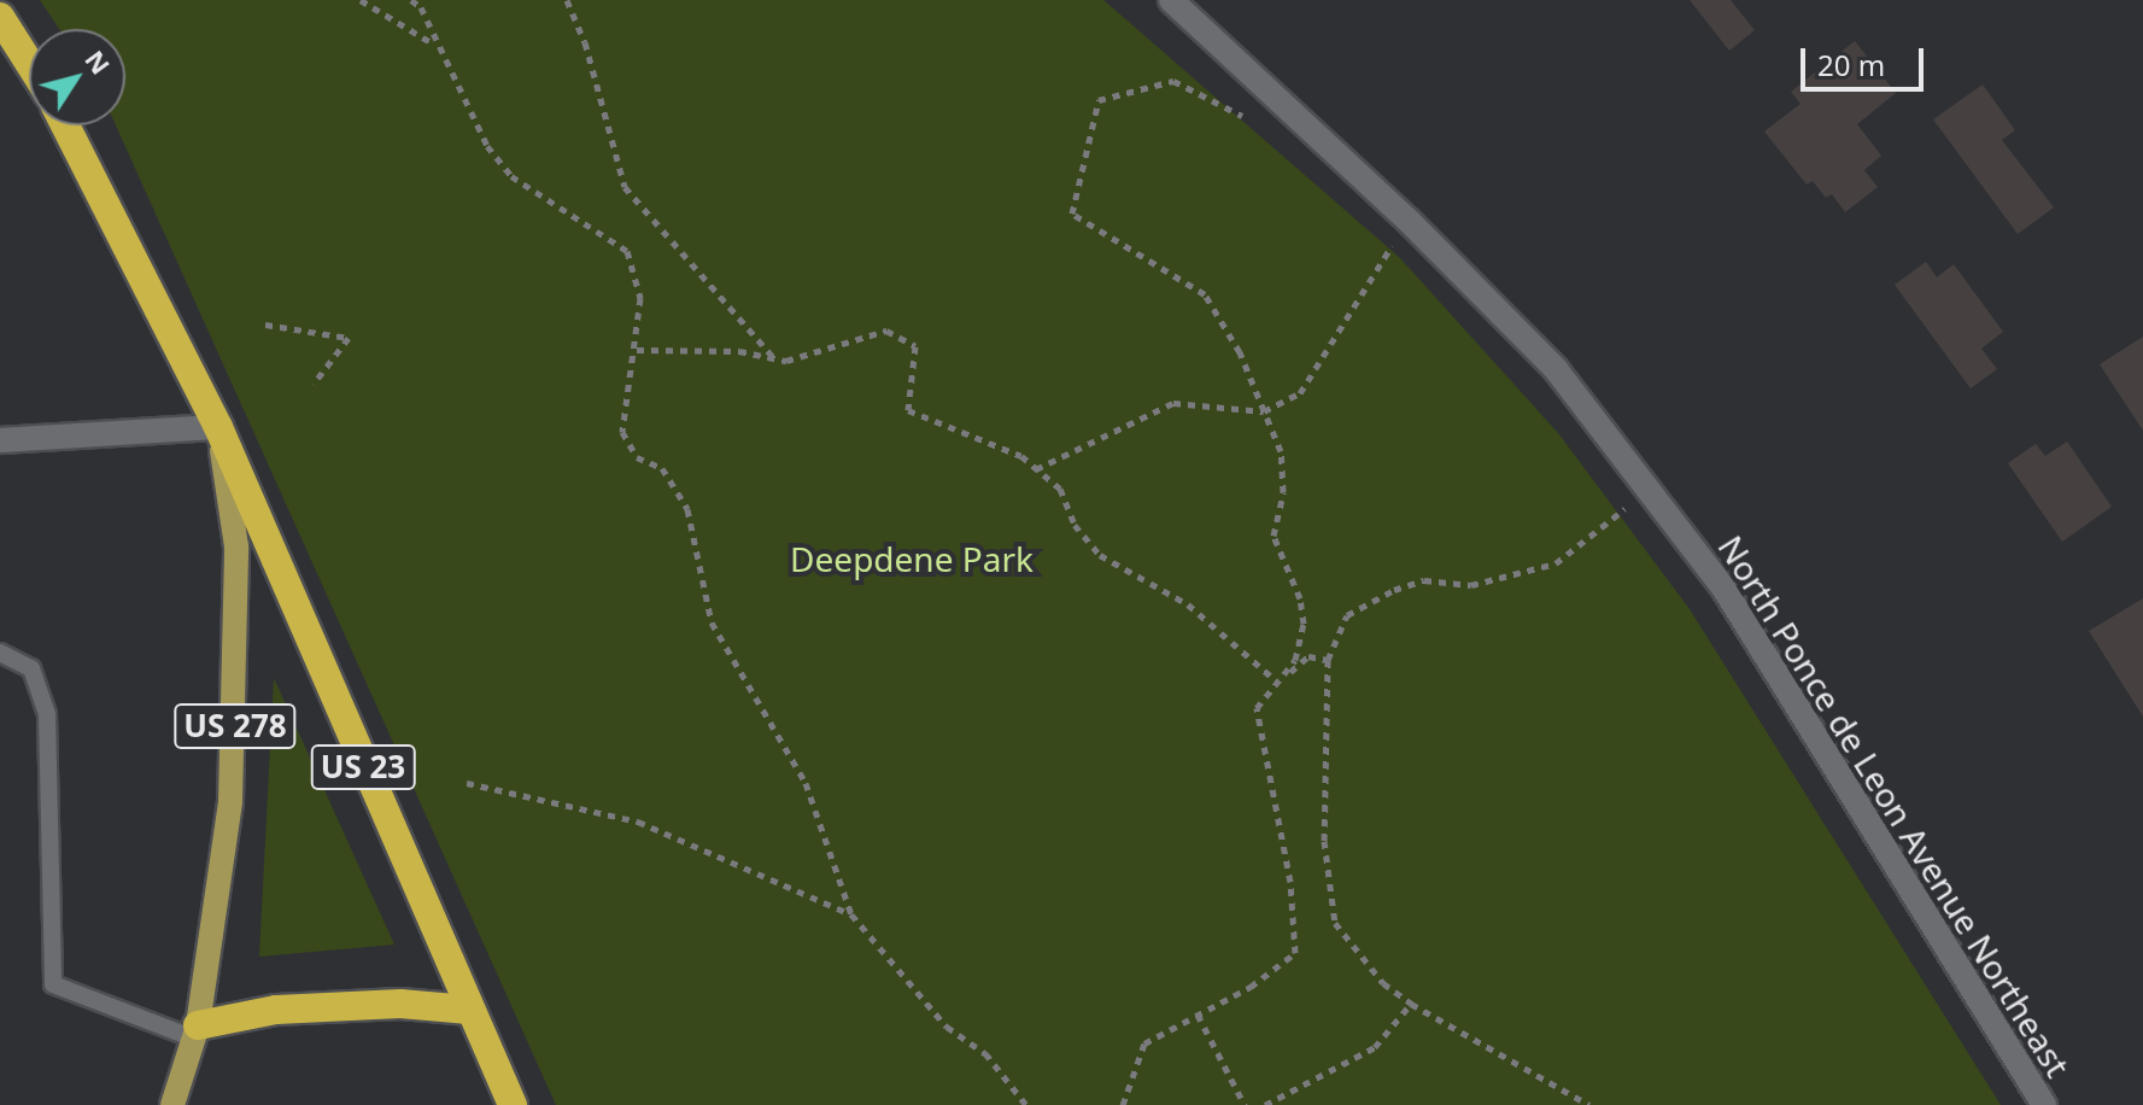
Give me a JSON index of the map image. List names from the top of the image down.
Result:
{
  "streets": {
    "highway": ["US 23"],
    "main road": ["US 278"],
    "street": ["North Ponce de Leon Avenue Northeast"]
  },
  "crossings": [
    ["US 278", "US 23"]
  ],
  "parks": ["Deepdene Park"],
  "scale_bar": "20 m",
  "north": "top right"
}
